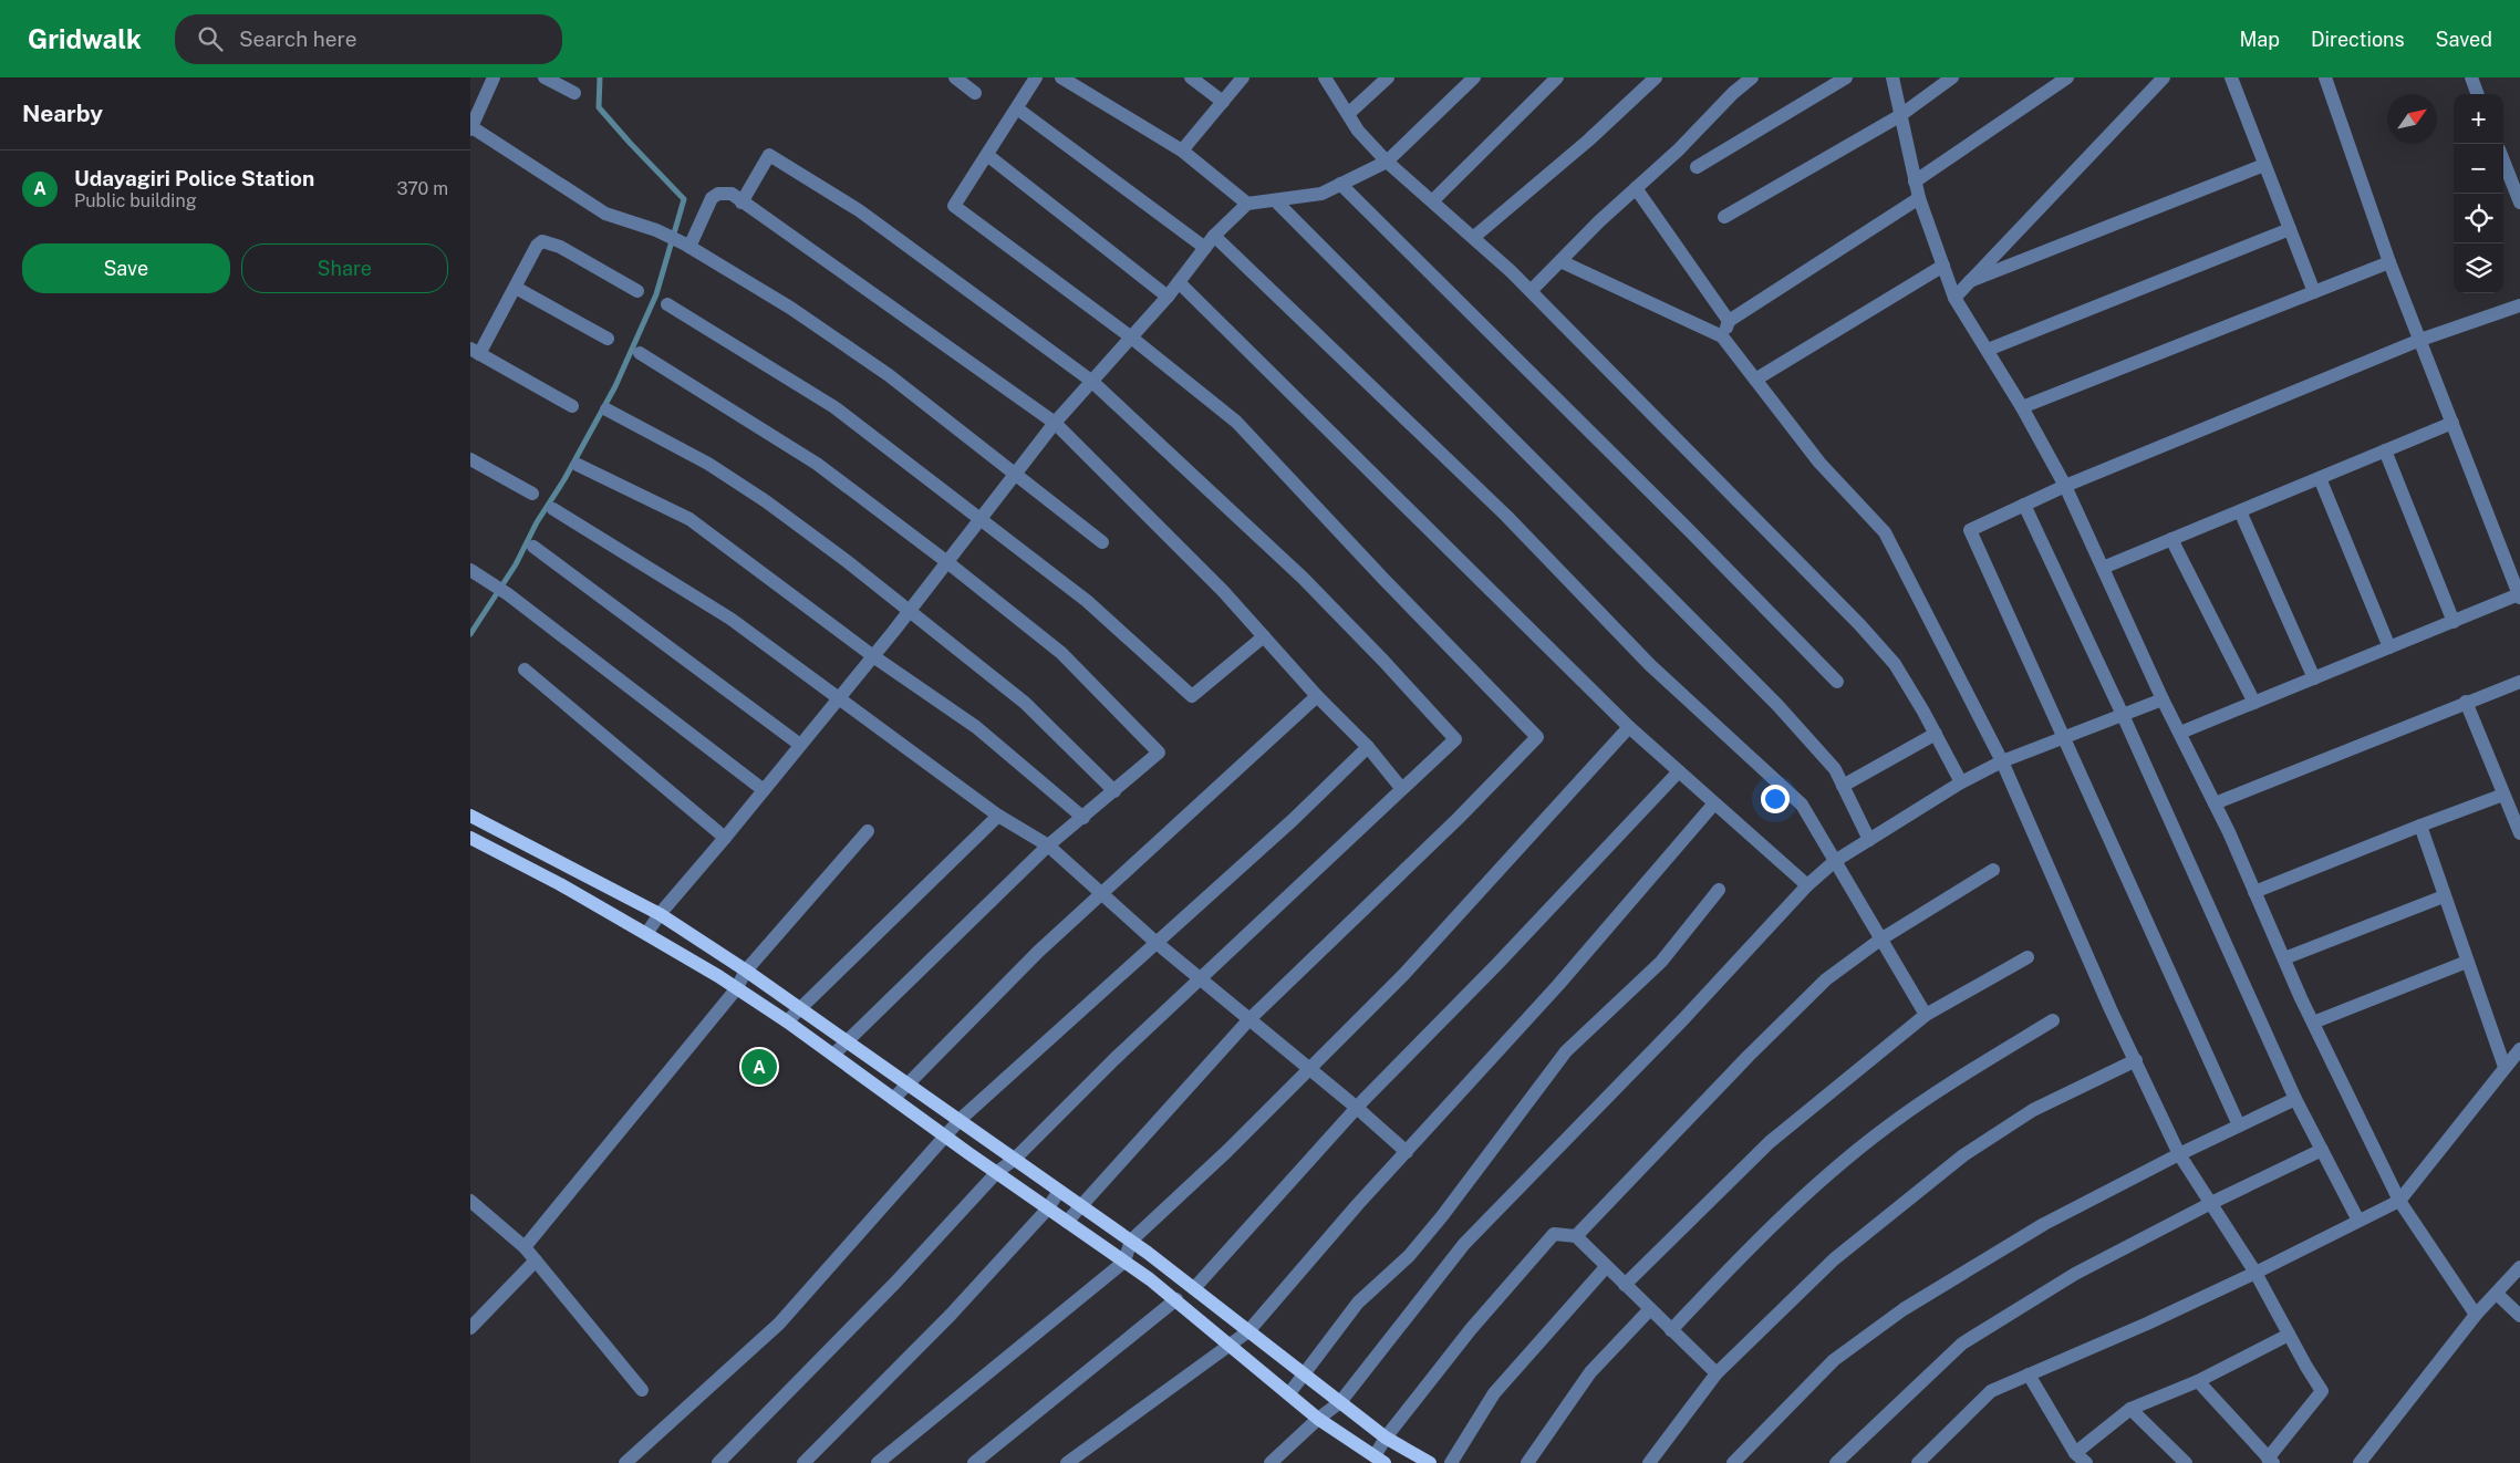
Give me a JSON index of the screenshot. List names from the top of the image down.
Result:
{
  "north": "top right",
  "page": {
    "header": "Gridwalk",
    "search": "Search here",
    "nav": ["Map", "Directions", "Saved"],
    "heading": "Nearby",
    "map_buttons": ["+", "−"],
    "list": [
      {
        "mark": "A",
        "name": "Udayagiri Police Station",
        "note": "Public building",
        "value": "370 m"
      }
    ],
    "buttons": ["Save", "Share"],
    "pins": "A"
  }
}
